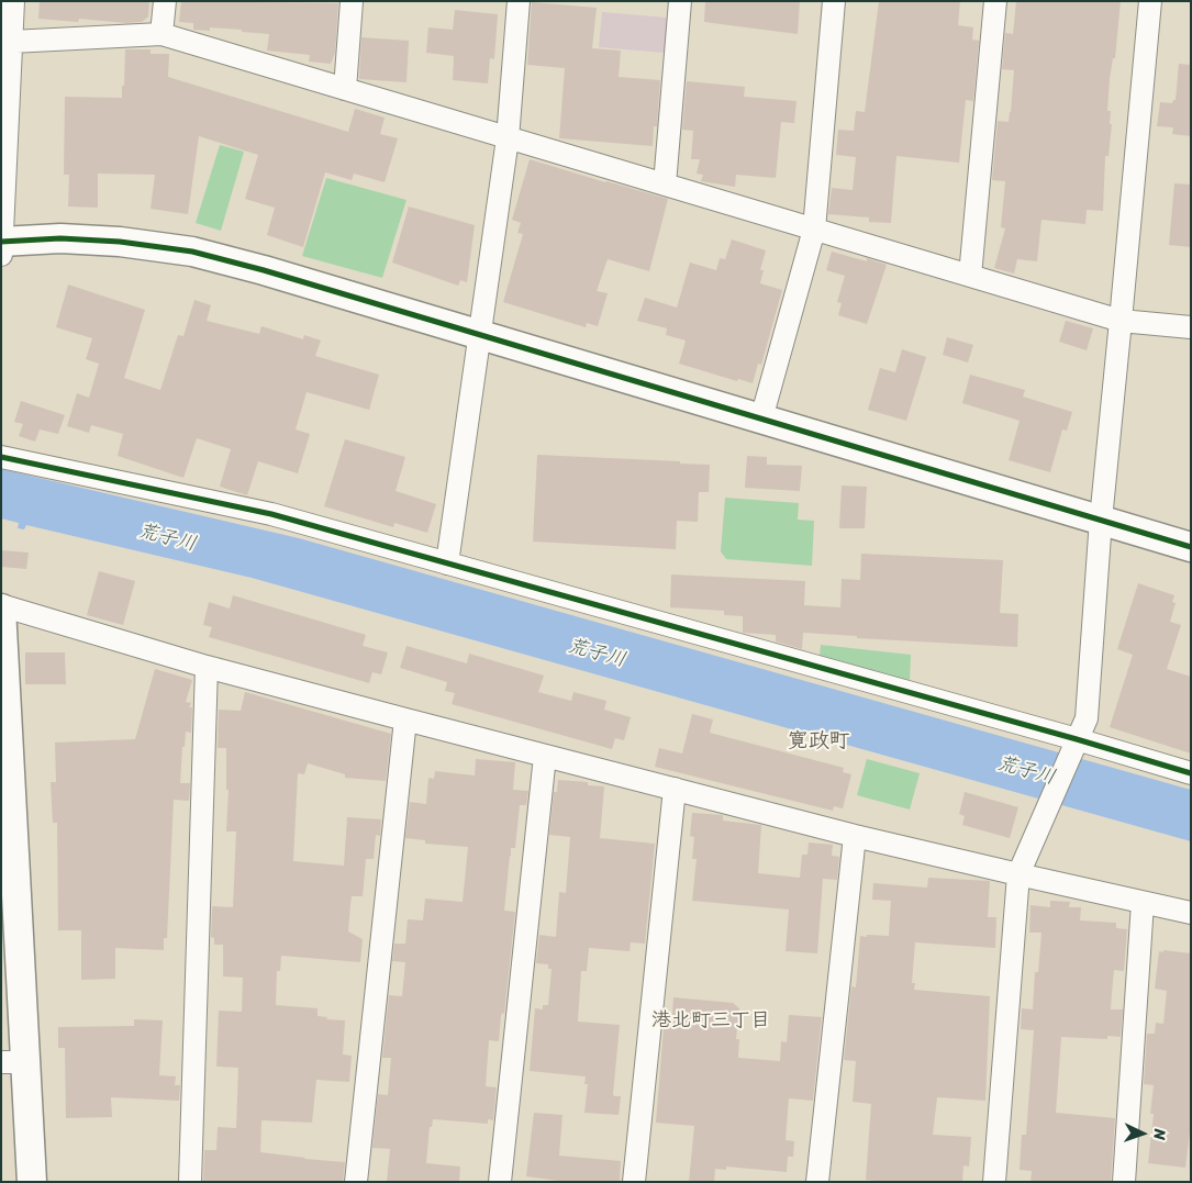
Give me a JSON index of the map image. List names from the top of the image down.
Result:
{
  "districts": ["寛政町", "港北町三丁目"],
  "water": ["荒子川"],
  "north": "right"
}
